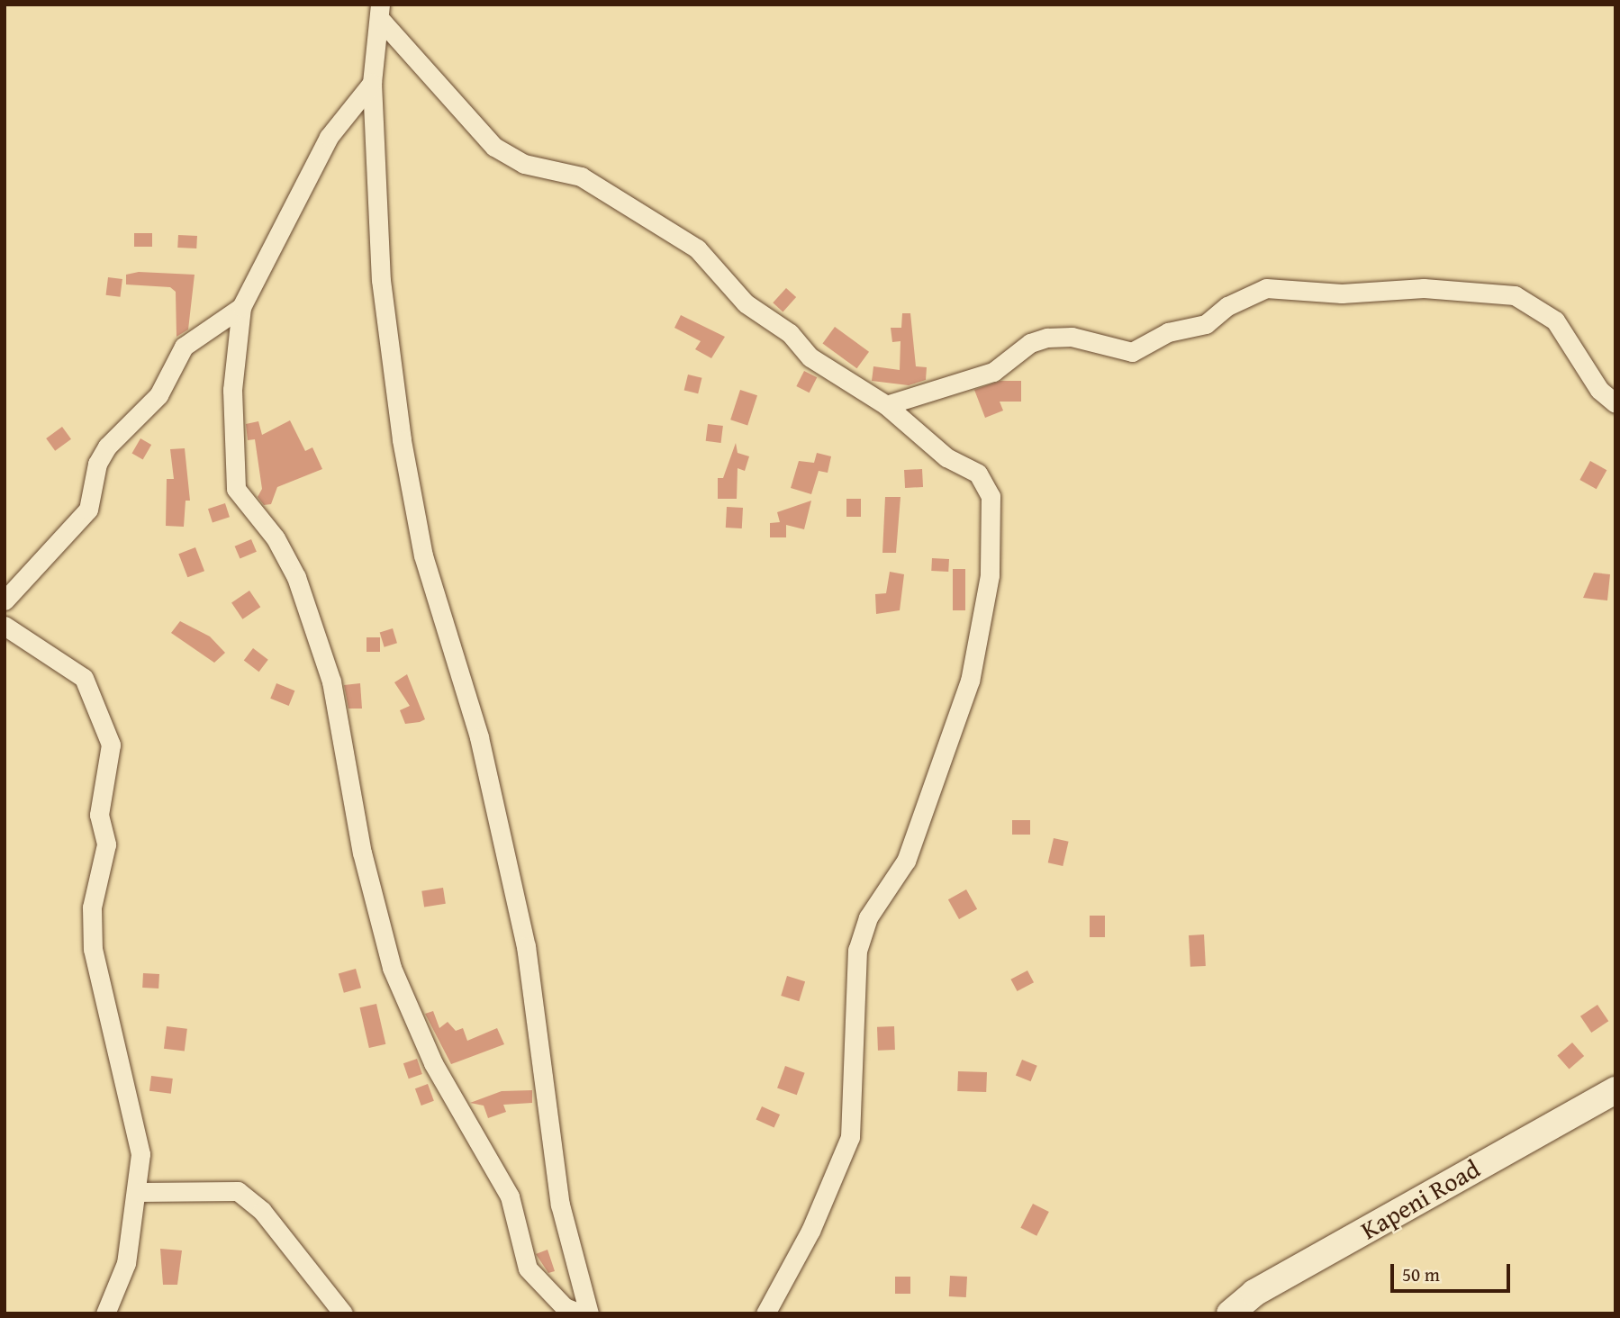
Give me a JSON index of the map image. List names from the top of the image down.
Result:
{
  "streets": {
    "main road": ["Kapeni Road"]
  },
  "scale_bar": "50 m"
}
